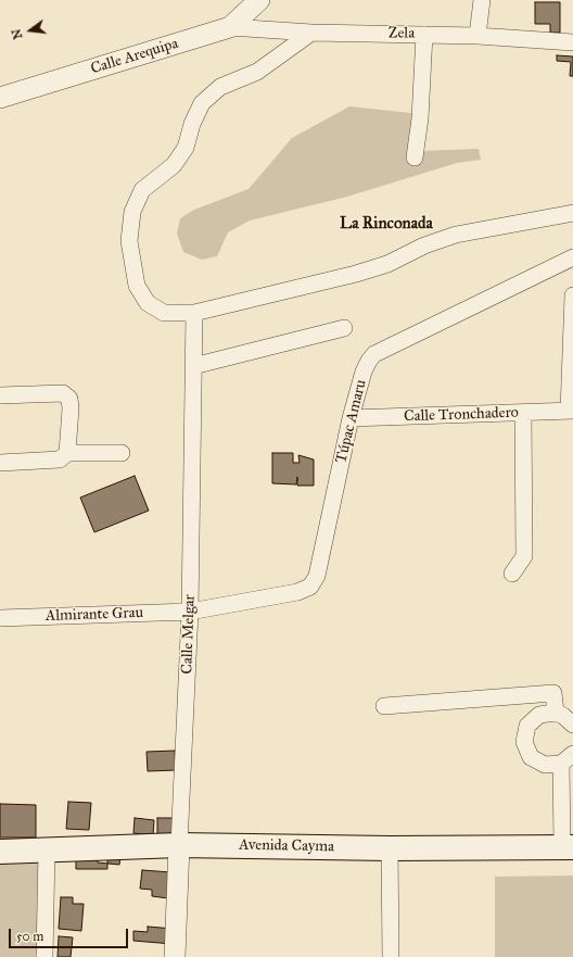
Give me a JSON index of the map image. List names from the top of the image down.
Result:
{
  "streets": {
    "main road": ["Avenida Cayma"],
    "street": [
      "Zela",
      "Calle Arequipa",
      "Calle Tronchadero",
      "Túpac Amaru",
      "Almirante Grau",
      "Calle Melgar"
    ]
  },
  "crossings": [
    ["Zela", "Calle Arequipa"],
    ["Calle Tronchadero", "Túpac Amaru"],
    ["Túpac Amaru", "Almirante Grau"],
    ["Túpac Amaru", "Calle Melgar"],
    ["Almirante Grau", "Calle Melgar"],
    ["Calle Melgar", "Avenida Cayma"]
  ],
  "districts": ["La Rinconada"],
  "scale_bar": "50 m",
  "north": "left"
}
